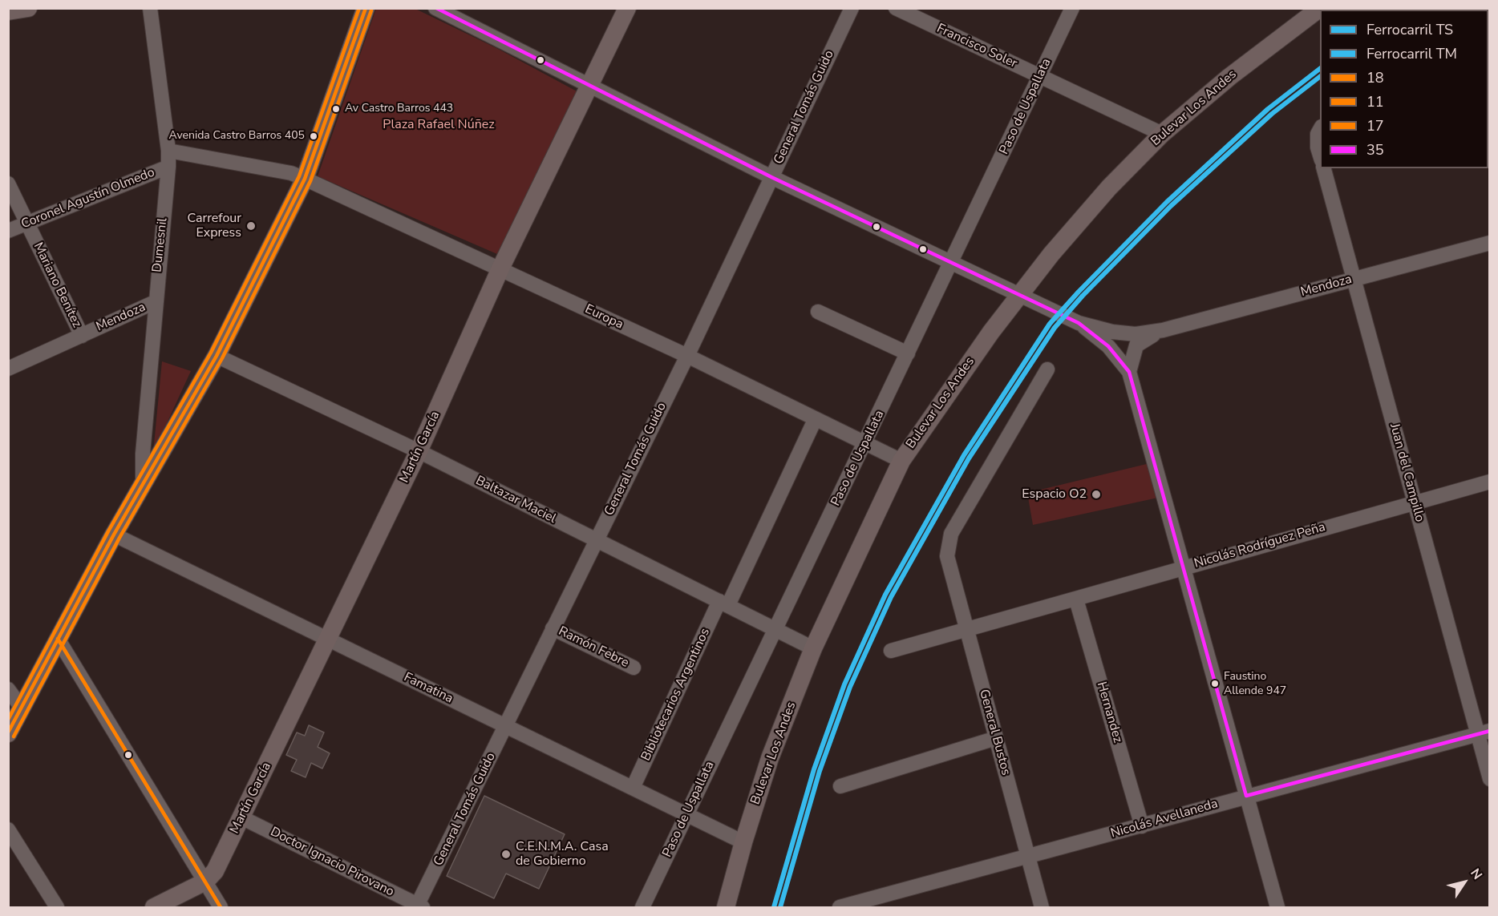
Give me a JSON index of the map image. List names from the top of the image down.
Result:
{
  "streets": {
    "main road": ["Bulevar Los Andes", "Martín García"],
    "street": [
      "Francisco Soler",
      "Paso de Uspallata",
      "General Tomás Guido",
      "Coronel Agustín Olmedo",
      "Dumesnil",
      "Mariano Benítez",
      "Mendoza",
      "Europa",
      "Juan del Campillo",
      "Baltazar Maciel",
      "Nicolás Rodríguez Peña",
      "Ramón Febre",
      "Famatina",
      "Bibliotecarios Argentinos",
      "Hernandez",
      "General Bustos",
      "Nicolás Avellaneda",
      "Doctor Ignacio Pirovano"
    ]
  },
  "crossings": [
    ["Francisco Soler", "Paso de Uspallata"],
    ["Francisco Soler", "Bulevar Los Andes"],
    ["Paso de Uspallata", "Europa"],
    ["Paso de Uspallata", "Baltazar Maciel"],
    ["Paso de Uspallata", "Famatina"],
    ["General Tomás Guido", "Europa"],
    ["General Tomás Guido", "Baltazar Maciel"],
    ["General Tomás Guido", "Ramón Febre"],
    ["General Tomás Guido", "Famatina"],
    ["General Tomás Guido", "Doctor Ignacio Pirovano"],
    ["Bulevar Los Andes", "Europa"],
    ["Bulevar Los Andes", "Baltazar Maciel"],
    ["Bulevar Los Andes", "Famatina"],
    ["Coronel Agustín Olmedo", "Dumesnil"],
    ["Coronel Agustín Olmedo", "Mariano Benítez"],
    ["Dumesnil", "Mendoza"],
    ["Mariano Benítez", "Mendoza"],
    ["Mendoza", "Juan del Campillo"],
    ["Europa", "Martín García"],
    ["Europa", "Bibliotecarios Argentinos"],
    ["Martín García", "Baltazar Maciel"],
    ["Martín García", "Famatina"],
    ["Martín García", "Doctor Ignacio Pirovano"],
    ["Juan del Campillo", "Nicolás Rodríguez Peña"],
    ["Juan del Campillo", "Nicolás Avellaneda"],
    ["Baltazar Maciel", "Bibliotecarios Argentinos"],
    ["Nicolás Rodríguez Peña", "Hernandez"],
    ["Nicolás Rodríguez Peña", "General Bustos"],
    ["Famatina", "Bibliotecarios Argentinos"],
    ["Hernandez", "Nicolás Avellaneda"],
    ["General Bustos", "Nicolás Avellaneda"]
  ],
  "parks": ["Plaza Rafael Núñez"],
  "places": [
    "Av Castro Barros 443",
    "Avenida Castro Barros 405",
    "Carrefour Express",
    "Espacio O2",
    "Faustino Allende 947",
    "C.E.N.M.A. Casa de Gobierno"
  ],
  "lines": [
    "transit line 18",
    "transit line 17",
    "transit line 35",
    "transit line 11",
    "rail line TS",
    "rail line TM"
  ],
  "legend": [
    "Ferrocarril TS",
    "Ferrocarril TM",
    "18",
    "11",
    "17",
    "35"
  ],
  "north": "top right"
}
